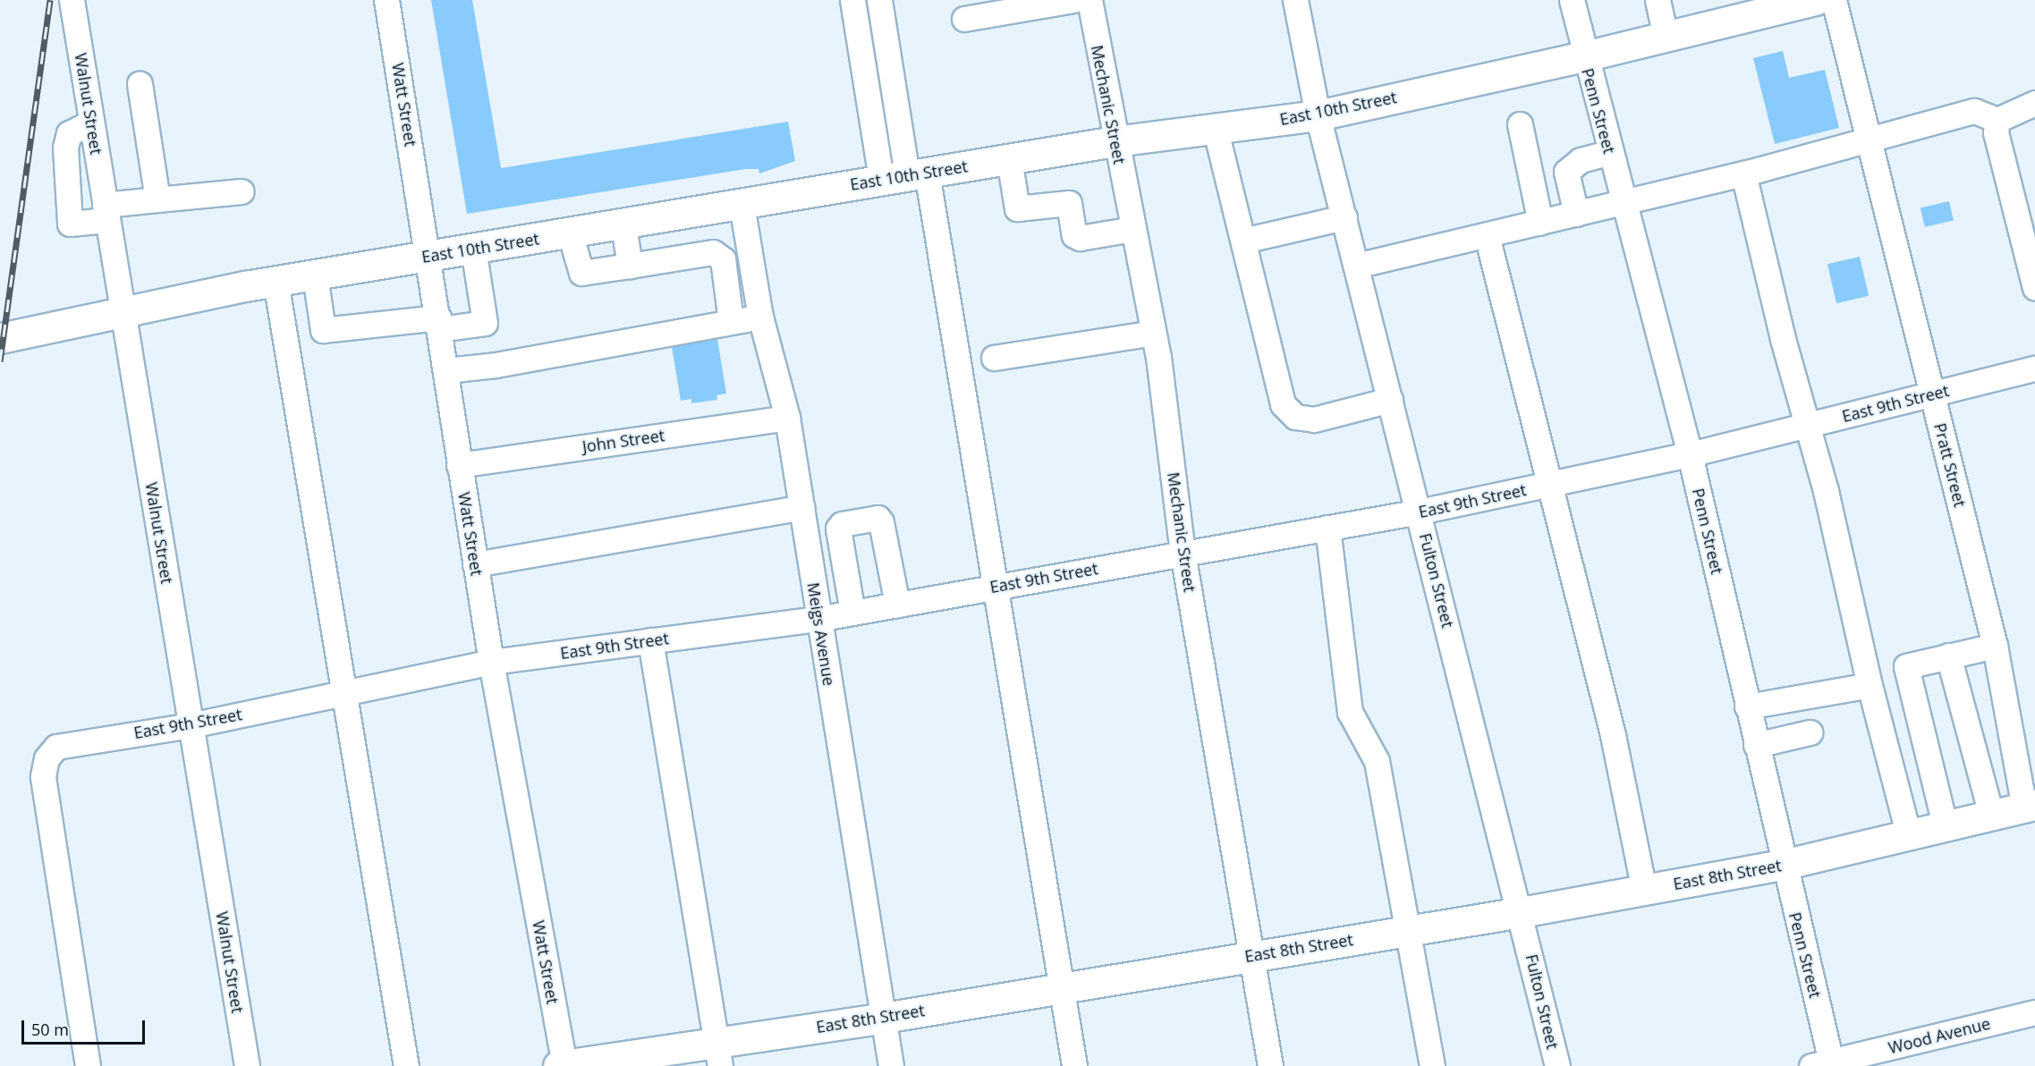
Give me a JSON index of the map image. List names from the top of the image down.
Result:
{
  "streets": {
    "main road": ["East 10th Street", "East 8th Street"],
    "street": [
      "Walnut Street",
      "Watt Street",
      "Mechanic Street",
      "Penn Street",
      "East 9th Street",
      "John Street",
      "Pratt Street",
      "Fulton Street",
      "Meigs Avenue",
      "Wood Avenue"
    ]
  },
  "crossings": [
    ["Walnut Street", "East 10th Street"],
    ["Walnut Street", "East 9th Street"],
    ["Watt Street", "East 10th Street"],
    ["Watt Street", "East 9th Street"],
    ["Watt Street", "John Street"],
    ["Watt Street", "East 8th Street"],
    ["Mechanic Street", "East 10th Street"],
    ["Mechanic Street", "East 9th Street"],
    ["Mechanic Street", "East 8th Street"],
    ["East 10th Street", "Penn Street"],
    ["East 10th Street", "Fulton Street"],
    ["East 10th Street", "Meigs Avenue"],
    ["Penn Street", "East 9th Street"],
    ["Penn Street", "East 8th Street"],
    ["Penn Street", "Wood Avenue"],
    ["East 9th Street", "Pratt Street"],
    ["East 9th Street", "Fulton Street"],
    ["East 9th Street", "Meigs Avenue"],
    ["John Street", "Meigs Avenue"],
    ["Pratt Street", "East 8th Street"],
    ["Fulton Street", "East 8th Street"],
    ["Meigs Avenue", "East 8th Street"]
  ],
  "scale_bar": "50 m"
}
